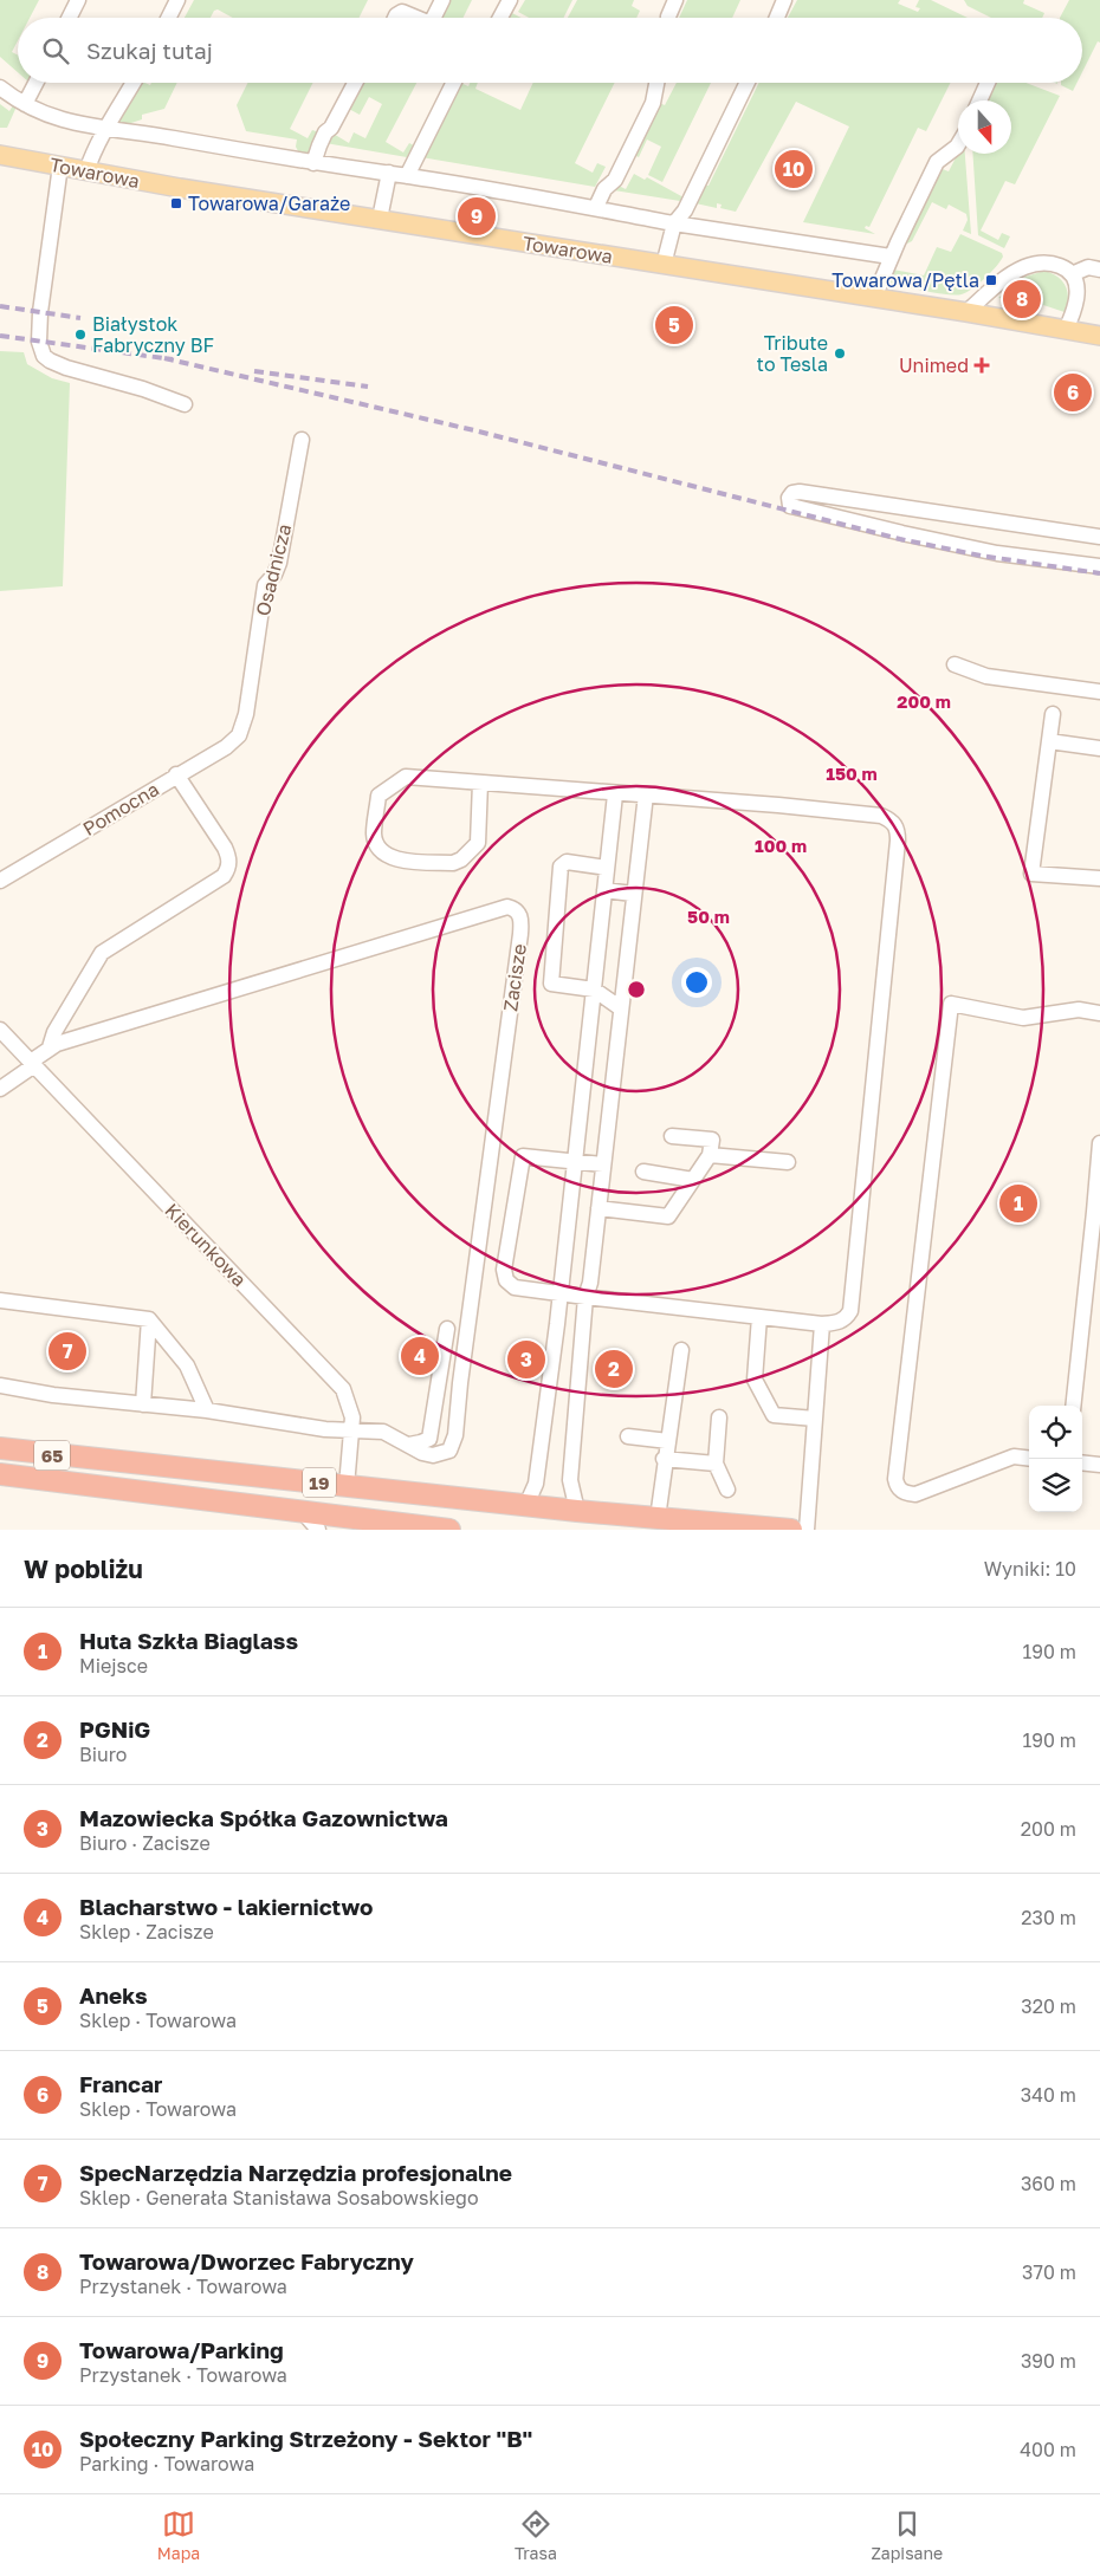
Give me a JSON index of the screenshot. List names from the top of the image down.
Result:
{
  "streets": {
    "highway": ["65", "19"],
    "main road": ["Towarowa"],
    "street": [
      "Osadnicza",
      "Pomocna",
      "Zacisze",
      "Kierunkowa"
    ]
  },
  "crossings": [
    ["Osadnicza", "Pomocna"],
    ["Zacisze", "Kierunkowa"],
    ["Kierunkowa", "19"],
    ["65", "19"]
  ],
  "places": {
    "transit": ["Towarowa/Garaże", "Towarowa/Pętla"],
    "other": ["Białystok Fabryczny BF", "Tribute to Tesla"],
    "health": ["Unimed"]
  },
  "north": "bottom",
  "page": {
    "search": "Szukaj tutaj",
    "pins": [
      "10",
      "9",
      "8",
      "5",
      "6",
      "1",
      "7",
      "4",
      "3",
      "2"
    ],
    "heading": ["W pobliżu", "Wyniki: 10"],
    "list": [
      {
        "mark": "1",
        "name": "Huta Szkła Biaglass",
        "note": "Miejsce",
        "value": "190 m"
      },
      {
        "mark": "2",
        "name": "PGNiG",
        "note": "Biuro",
        "value": "190 m"
      },
      {
        "mark": "3",
        "name": "Mazowiecka Spółka Gazownictwa",
        "note": "Biuro · Zacisze",
        "value": "200 m"
      },
      {
        "mark": "4",
        "name": "Blacharstwo - lakiernictwo",
        "note": "Sklep · Zacisze",
        "value": "230 m"
      },
      {
        "mark": "5",
        "name": "Aneks",
        "note": "Sklep · Towarowa",
        "value": "320 m"
      },
      {
        "mark": "6",
        "name": "Francar",
        "note": "Sklep · Towarowa",
        "value": "340 m"
      },
      {
        "mark": "7",
        "name": "SpecNarzędzia Narzędzia profesjonalne",
        "note": "Sklep · Generała Stanisława Sosabowskiego",
        "value": "360 m"
      },
      {
        "mark": "8",
        "name": "Towarowa/Dworzec Fabryczny",
        "note": "Przystanek · Towarowa",
        "value": "370 m"
      },
      {
        "mark": "9",
        "name": "Towarowa/Parking",
        "note": "Przystanek · Towarowa",
        "value": "390 m"
      },
      {
        "mark": "10",
        "name": "Społeczny Parking Strzeżony - Sektor \"B\"",
        "note": "Parking · Towarowa",
        "value": "400 m"
      }
    ],
    "nav": ["Mapa", "Trasa", "Zapisane"]
  },
  "rings": [
    "200 m",
    "150 m",
    "100 m",
    "50 m"
  ]
}
